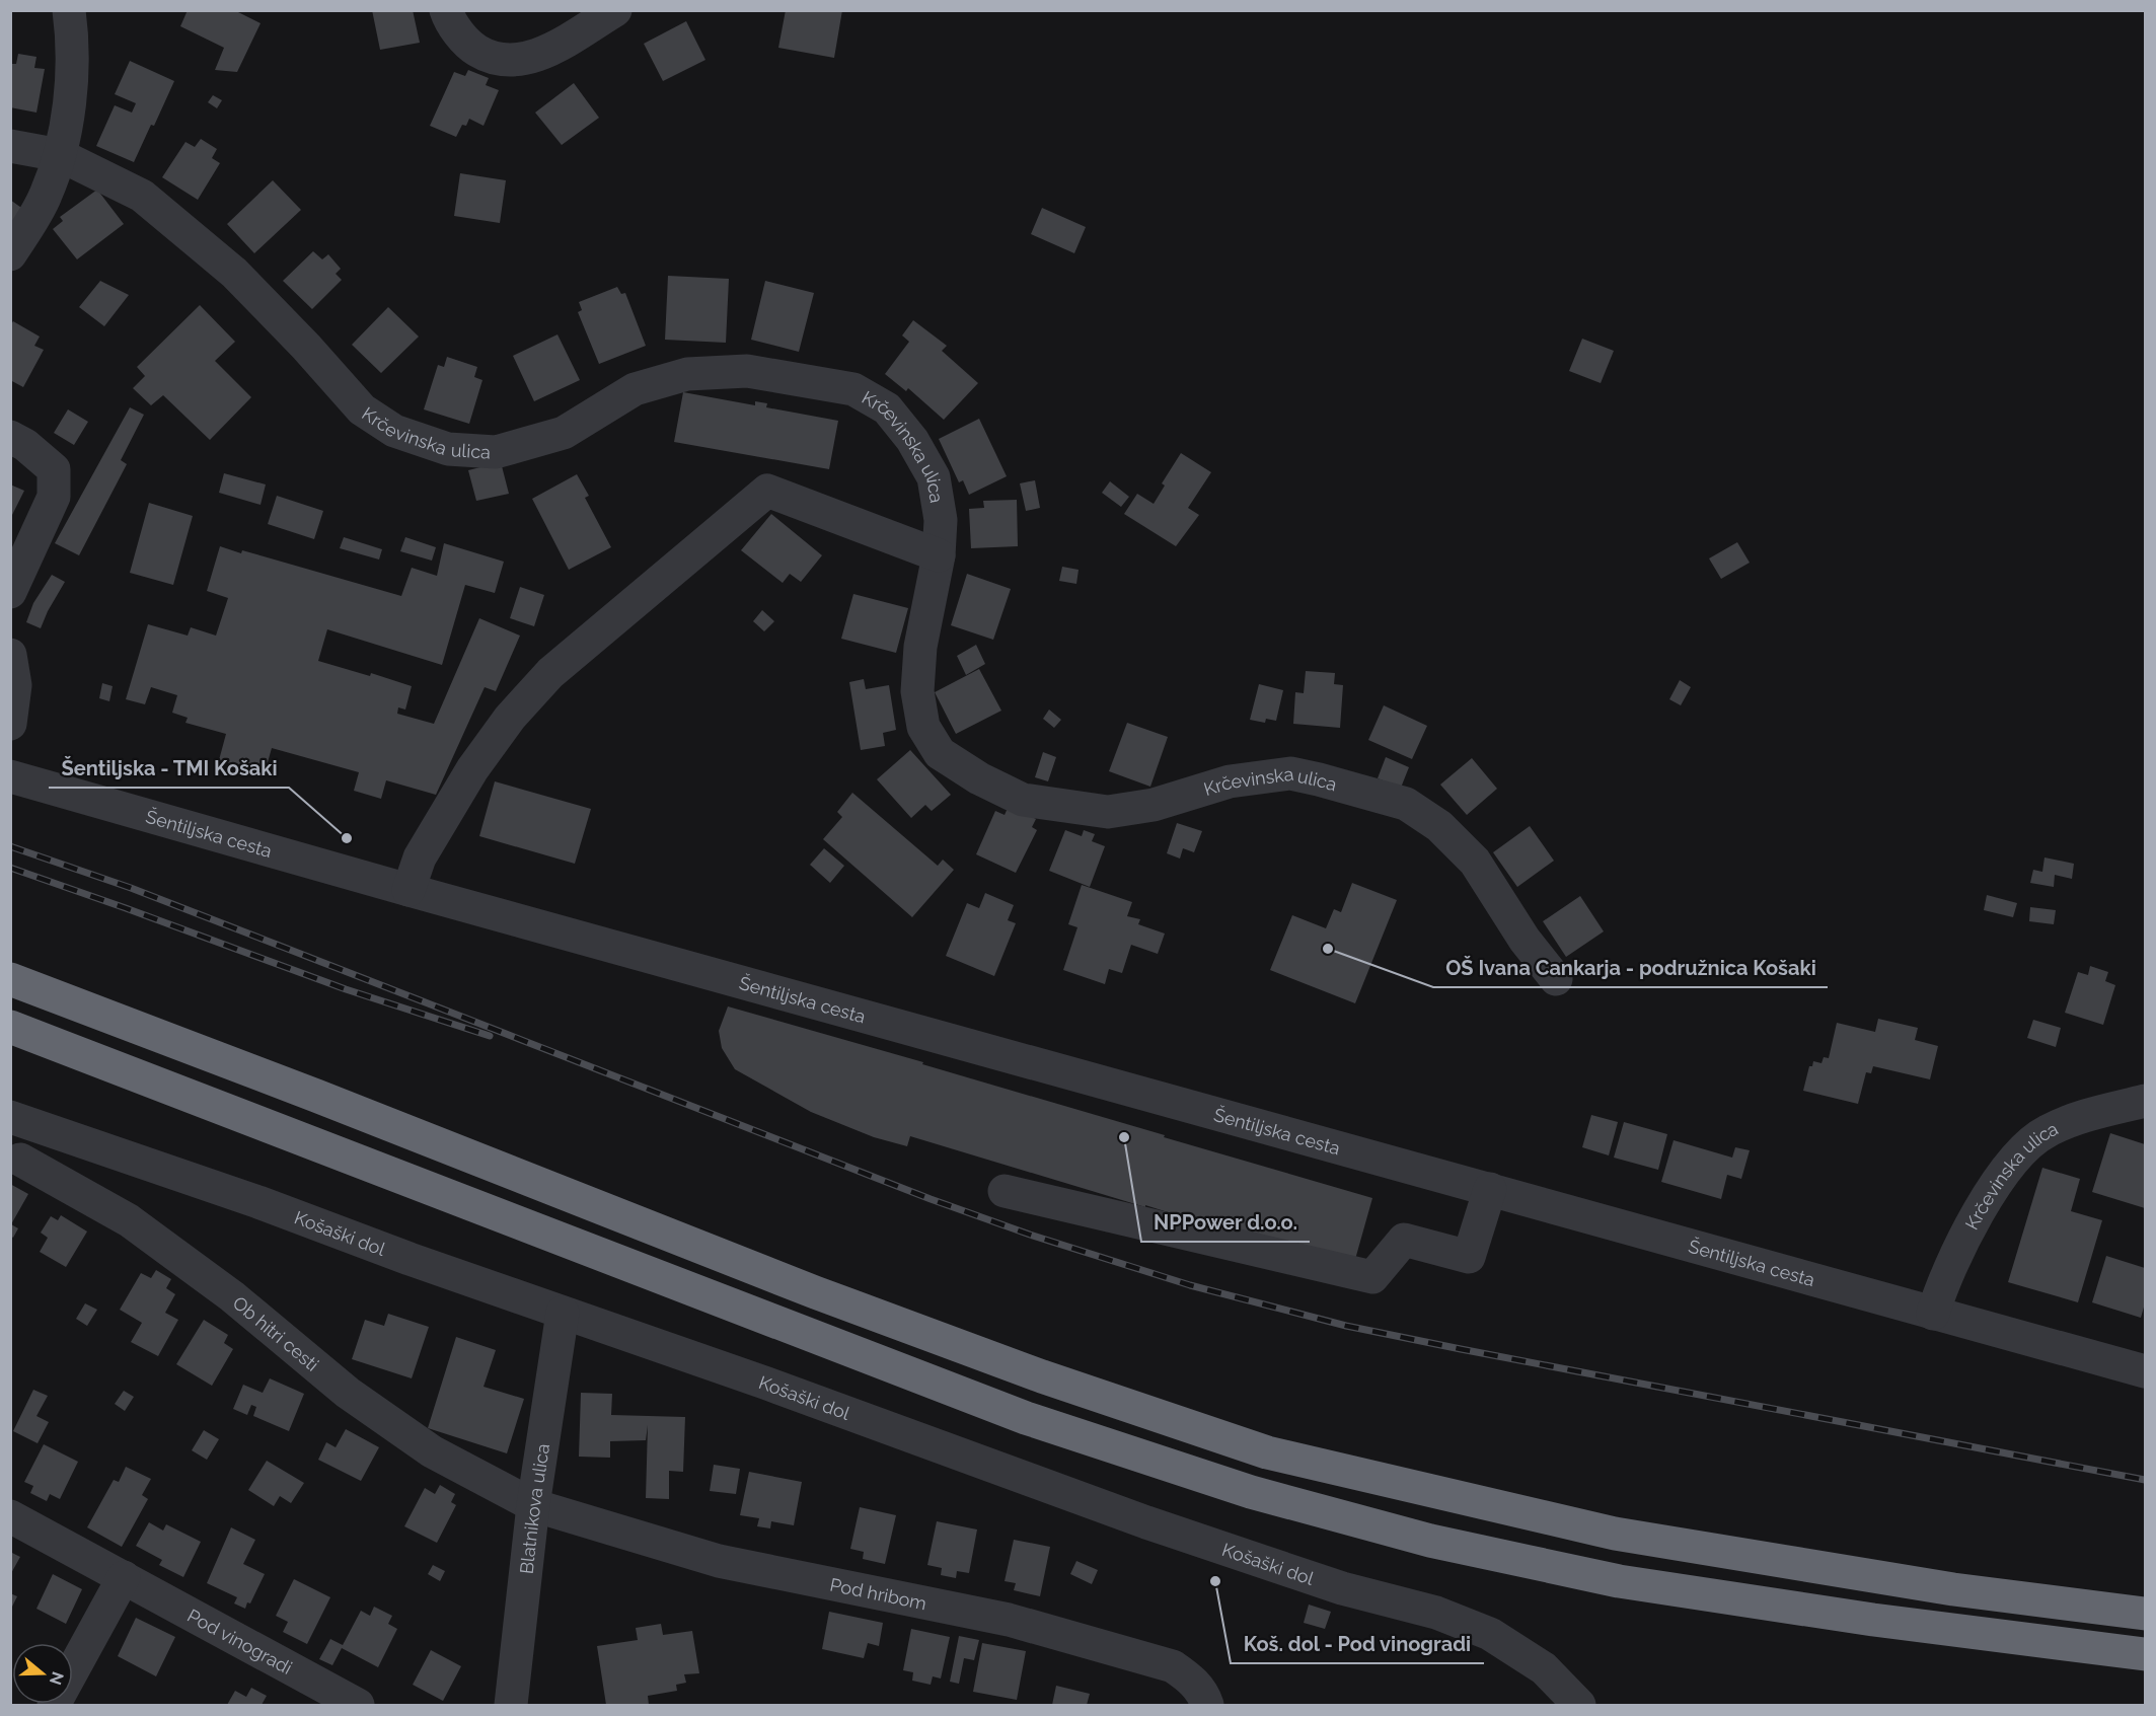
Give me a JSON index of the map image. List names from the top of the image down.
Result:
{
  "streets": {
    "street": [
      "Krčevinska ulica",
      "Šentiljska cesta",
      "Košaški dol",
      "Ob hitri cesti",
      "Blatnikova ulica",
      "Pod hribom",
      "Pod vinogradi"
    ]
  },
  "crossings": [
    ["Krčevinska ulica", "Šentiljska cesta"],
    ["Košaški dol", "Blatnikova ulica"],
    ["Ob hitri cesti", "Blatnikova ulica"],
    ["Ob hitri cesti", "Pod hribom"],
    ["Blatnikova ulica", "Pod hribom"]
  ],
  "places": [
    "Šentiljska - TMI Košaki",
    "OŠ Ivana Cankarja - podružnica Košaki",
    "NPPower d.o.o.",
    "Koš. dol - Pod vinogradi"
  ],
  "north": "right"
}
